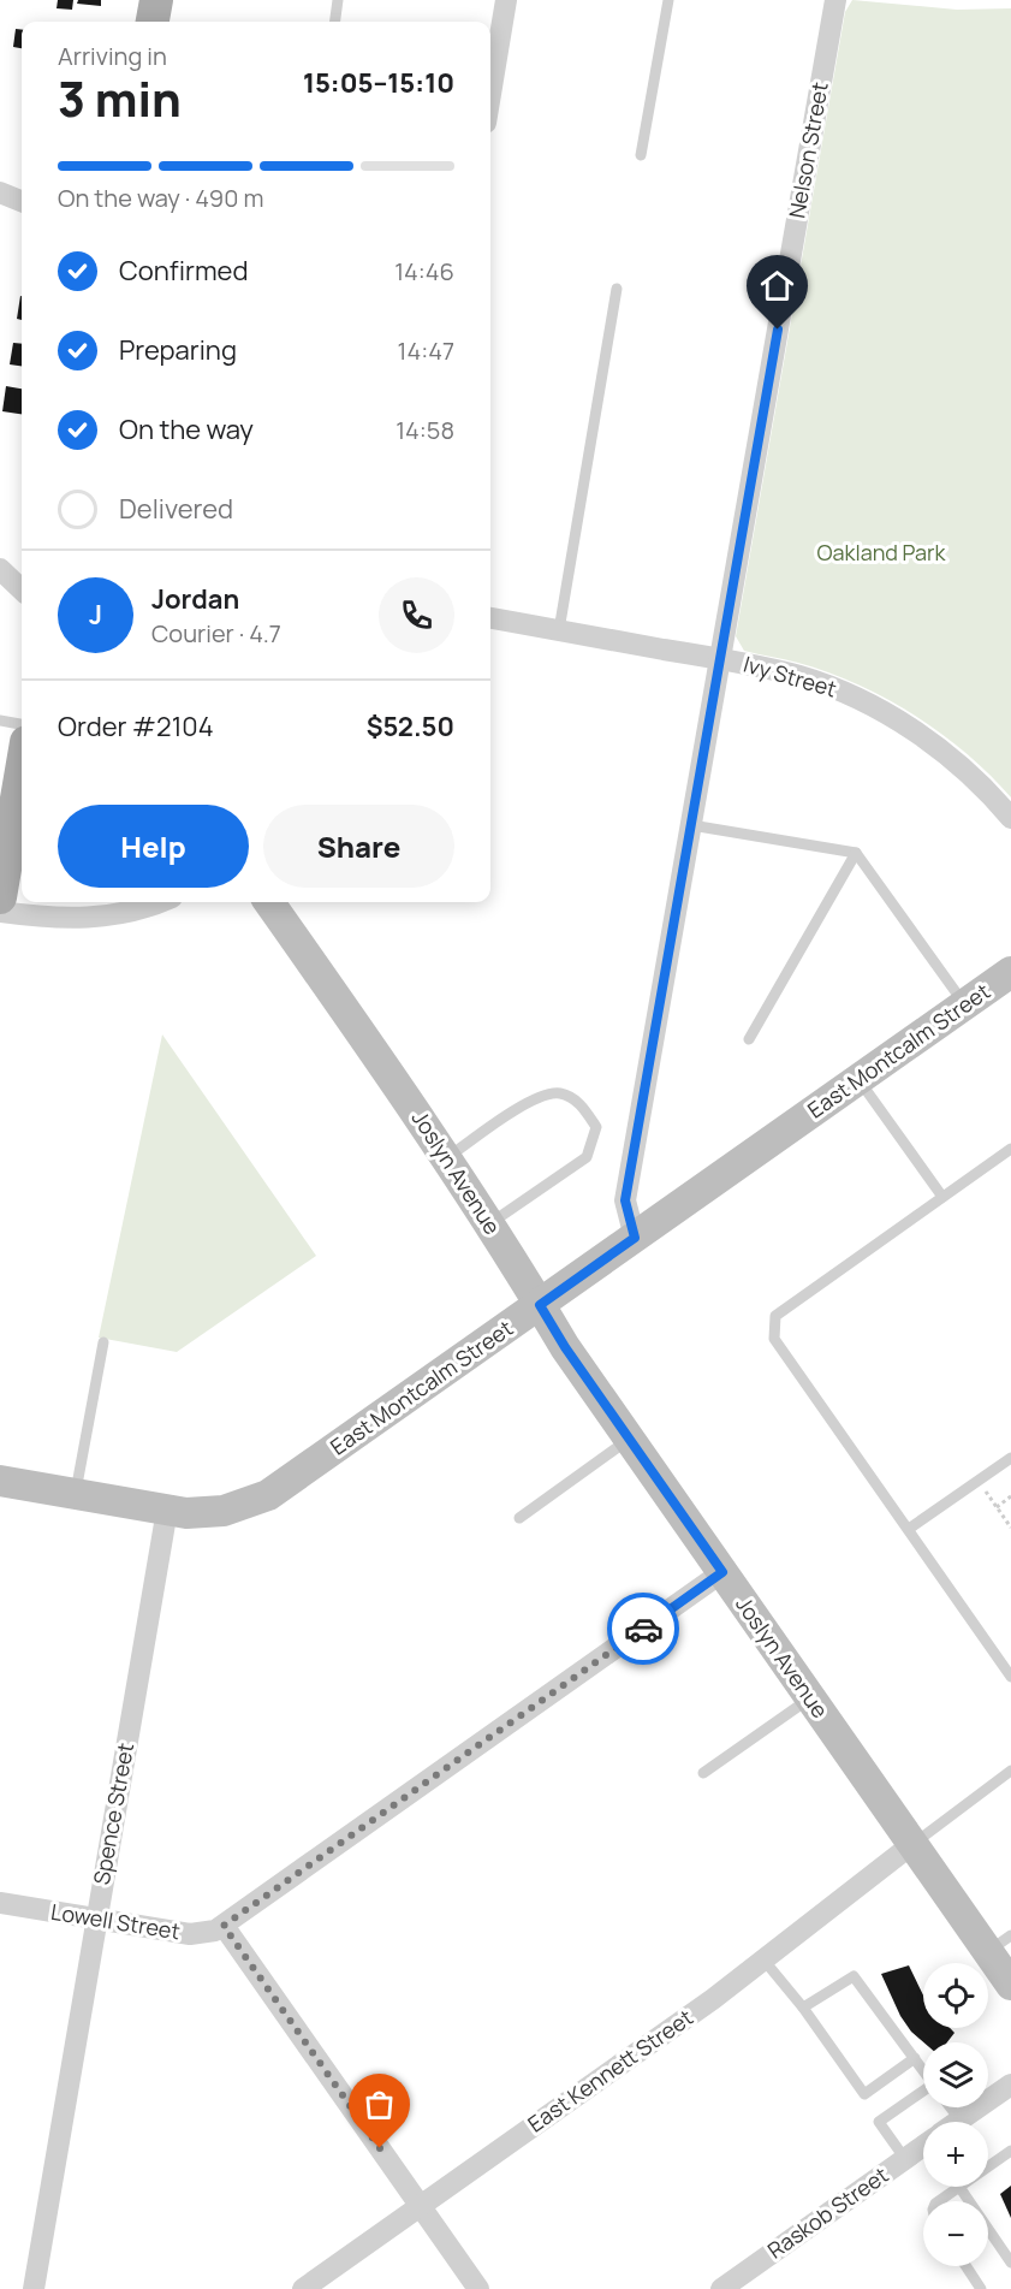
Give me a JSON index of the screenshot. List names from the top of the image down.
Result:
{
  "streets": {
    "main road": ["East Montcalm Street", "Joslyn Avenue"],
    "street": [
      "Nelson Street",
      "Ivy Street",
      "Spence Street",
      "Lowell Street",
      "East Kennett Street",
      "Raskob Street"
    ]
  },
  "crossings": [
    ["Nelson Street", "Ivy Street"],
    ["Nelson Street", "East Montcalm Street"],
    ["East Montcalm Street", "Joslyn Avenue"],
    ["East Montcalm Street", "Spence Street"],
    ["Joslyn Avenue", "Lowell Street"],
    ["Joslyn Avenue", "East Kennett Street"],
    ["Spence Street", "Lowell Street"]
  ],
  "parks": ["Oakland Park"],
  "page": {
    "heading": ["3 min", "Arriving in", "15:05–15:10"],
    "panel": [
      "Jordan",
      "Courier · 4.7",
      "Order #2104",
      "$52.50"
    ],
    "bar": "On the way · 490 m",
    "list": [
      ["Confirmed", "14:46"],
      ["Preparing", "14:47"],
      ["On the way", "14:58"],
      "Delivered"
    ],
    "round": "J",
    "buttons": ["Help", "Share"],
    "map_buttons": ["+", "−"]
  }
}
